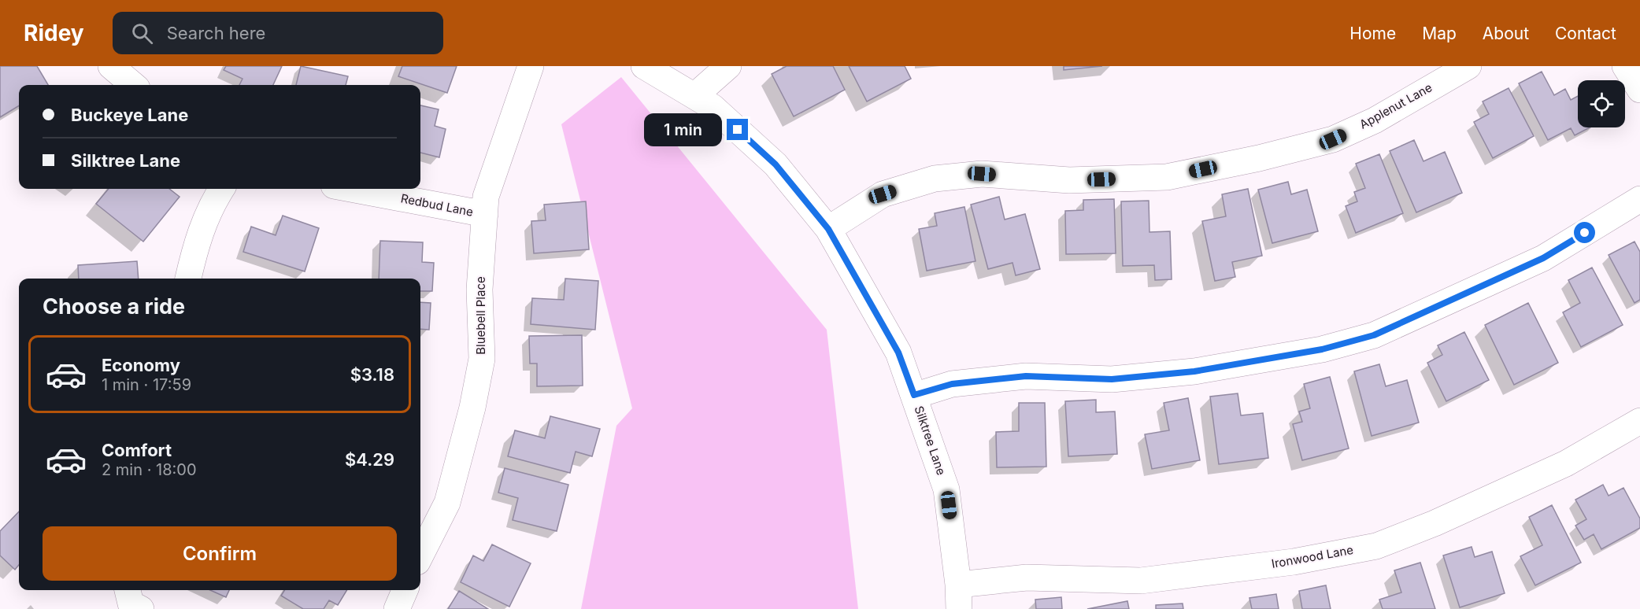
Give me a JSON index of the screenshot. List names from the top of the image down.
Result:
{
  "streets": {
    "street": [
      "Applenut Lane",
      "Redbud Lane",
      "Bluebell Place",
      "Silktree Lane",
      "Ironwood Lane"
    ]
  },
  "crossings": [
    ["Applenut Lane", "Silktree Lane"],
    ["Redbud Lane", "Bluebell Place"],
    ["Silktree Lane", "Ironwood Lane"]
  ],
  "page": {
    "header": "Ridey",
    "search": "Search here",
    "nav": [
      "Home",
      "Map",
      "About",
      "Contact"
    ],
    "banner": ["Buckeye Lane", "Silktree Lane"],
    "bubble": "1 min",
    "heading": "Choose a ride",
    "list": [
      {
        "name": "Economy",
        "note": "1 min · 17:59",
        "value": "$3.18"
      },
      {
        "name": "Comfort",
        "note": "2 min · 18:00",
        "value": "$4.29"
      }
    ],
    "buttons": "Confirm"
  }
}
